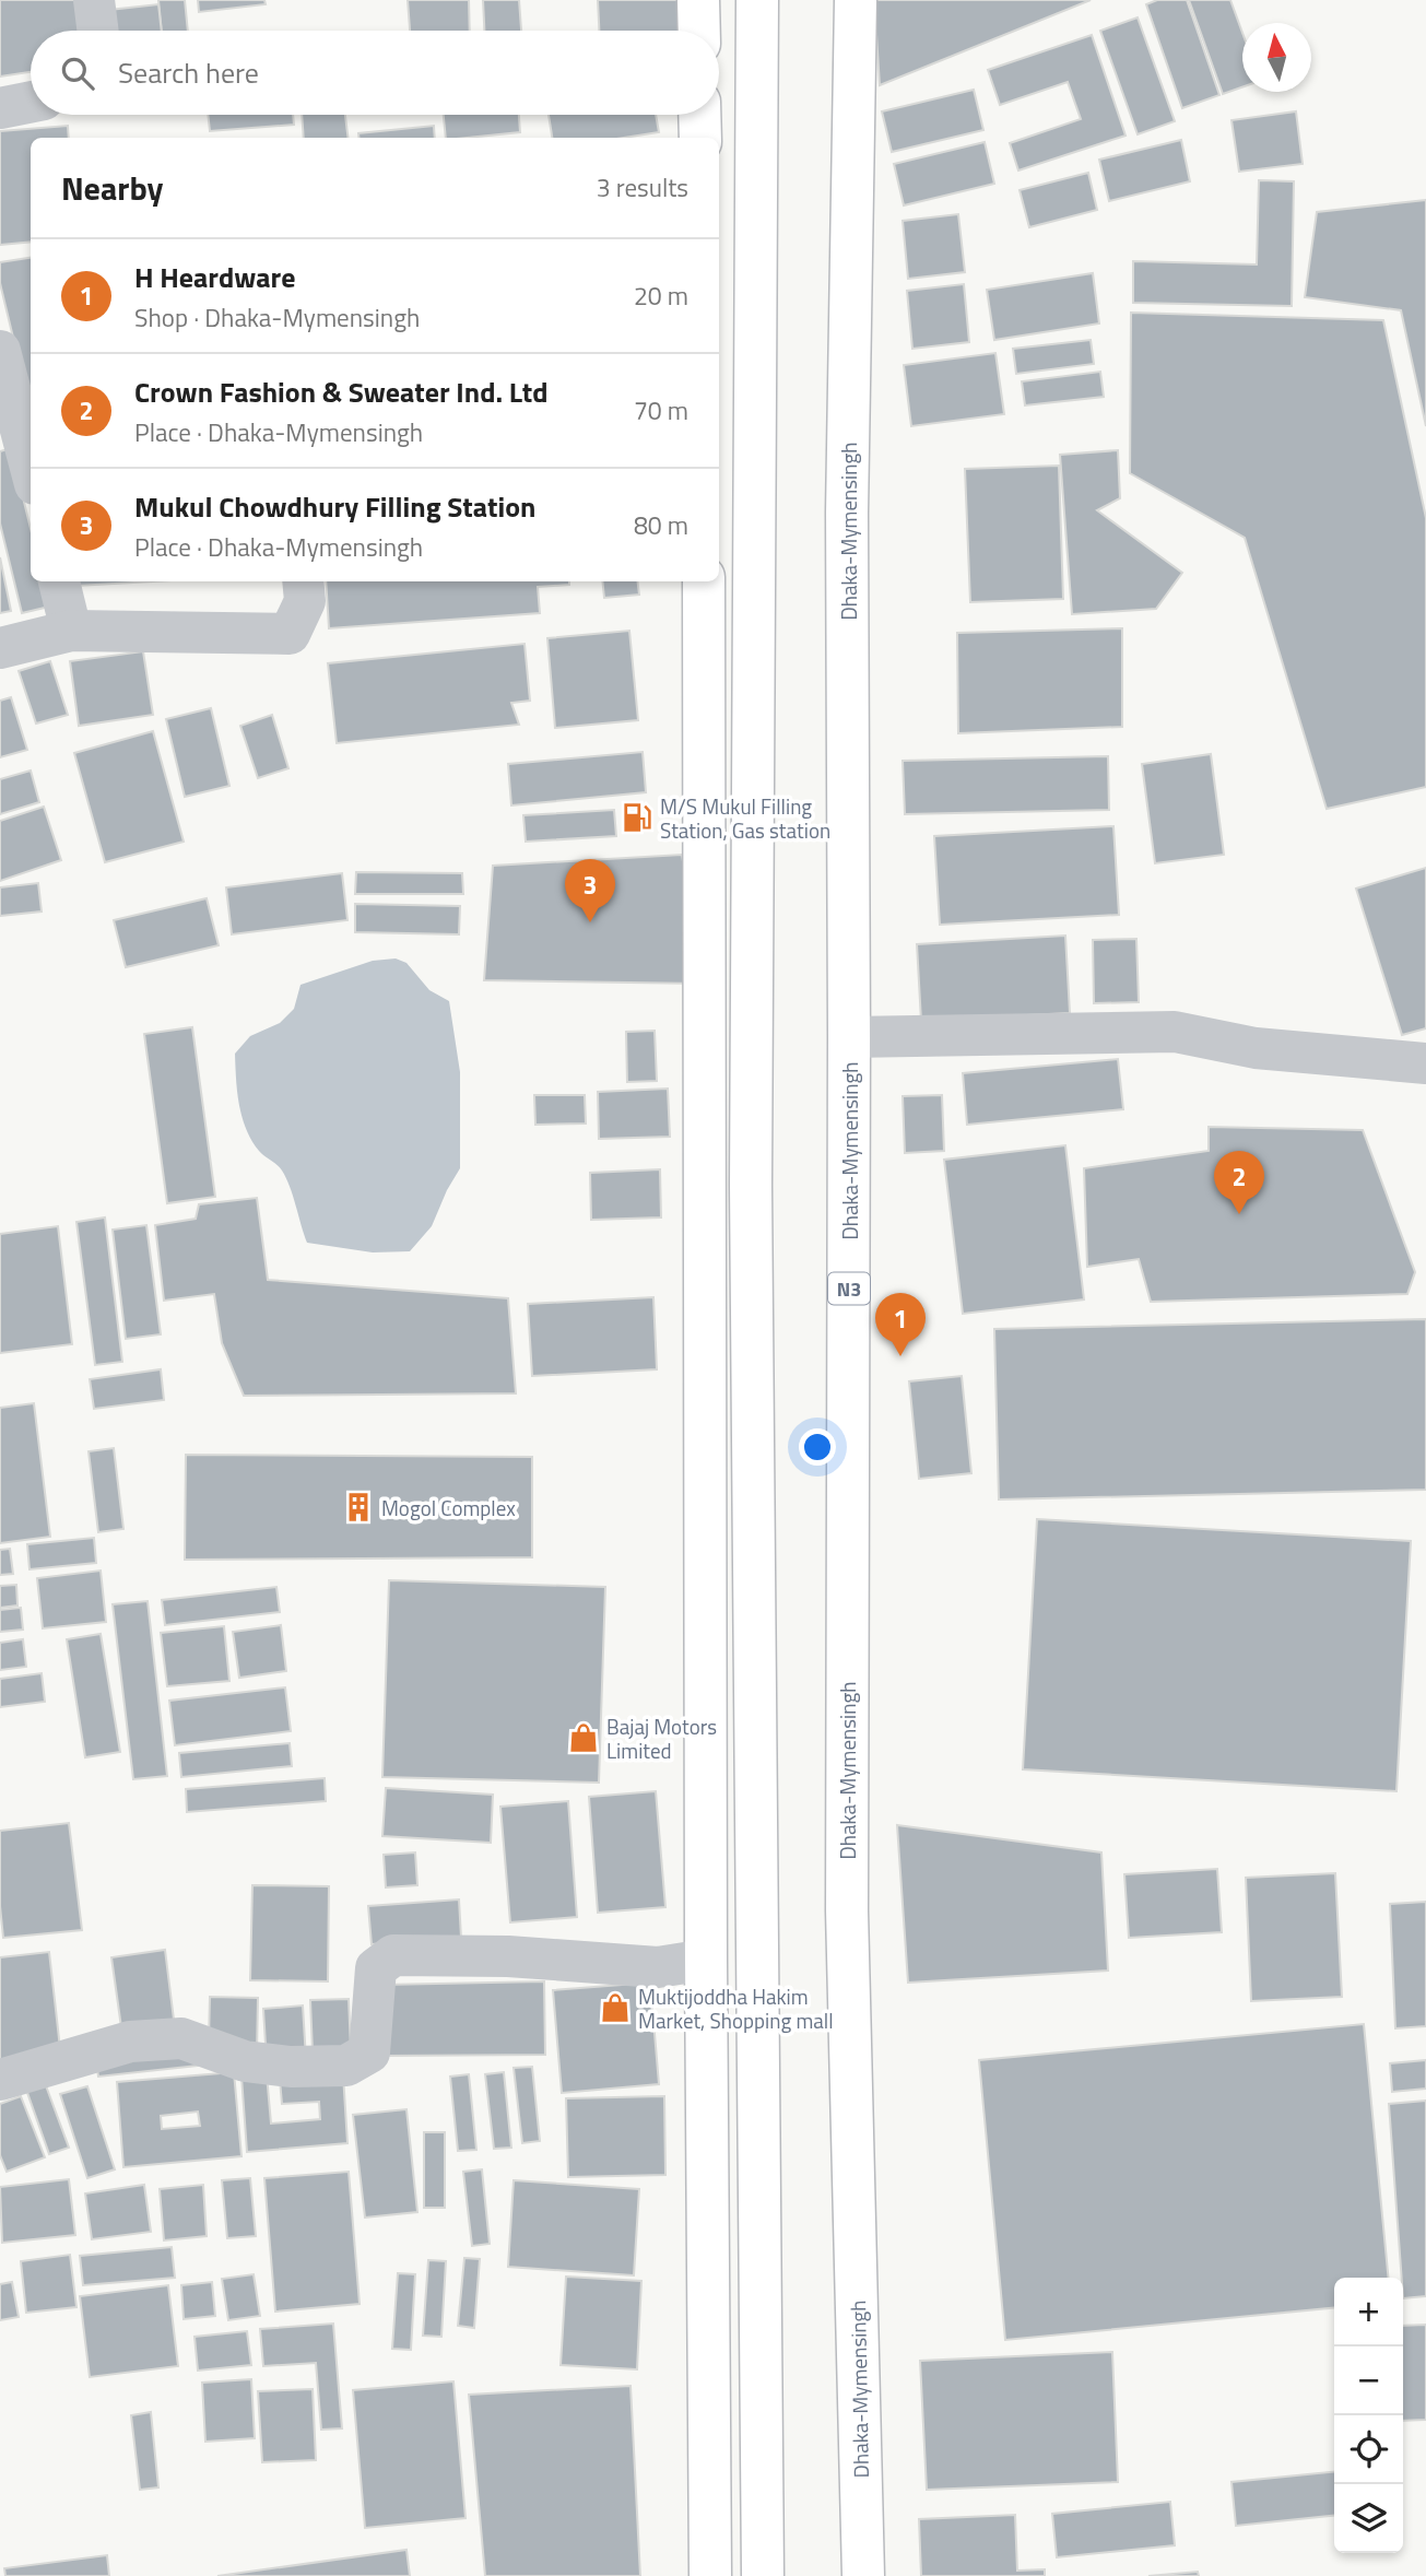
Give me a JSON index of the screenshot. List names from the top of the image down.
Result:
{
  "streets": {
    "highway": ["Dhaka-Mymensingh", "N3"]
  },
  "places": {
    "fuel station": ["M/S Mukul Filling Station, Gas station"],
    "building": ["Mogol Complex"],
    "shop": ["Bajaj Motors Limited", "Muktijoddha Hakim Market, Shopping mall"]
  },
  "north": "top",
  "page": {
    "search": "Search here",
    "heading": ["Nearby", "3 results"],
    "list": [
      {
        "mark": "1",
        "name": "H Heardware",
        "note": "Shop · Dhaka-Mymensingh",
        "value": "20 m"
      },
      {
        "mark": "2",
        "name": "Crown Fashion & Sweater Ind. Ltd",
        "note": "Place · Dhaka-Mymensingh",
        "value": "70 m"
      },
      {
        "mark": "3",
        "name": "Mukul Chowdhury Filling Station",
        "note": "Place · Dhaka-Mymensingh",
        "value": "80 m"
      }
    ],
    "pins": ["3", "2", "1"],
    "map_buttons": ["+", "−"]
  }
}
